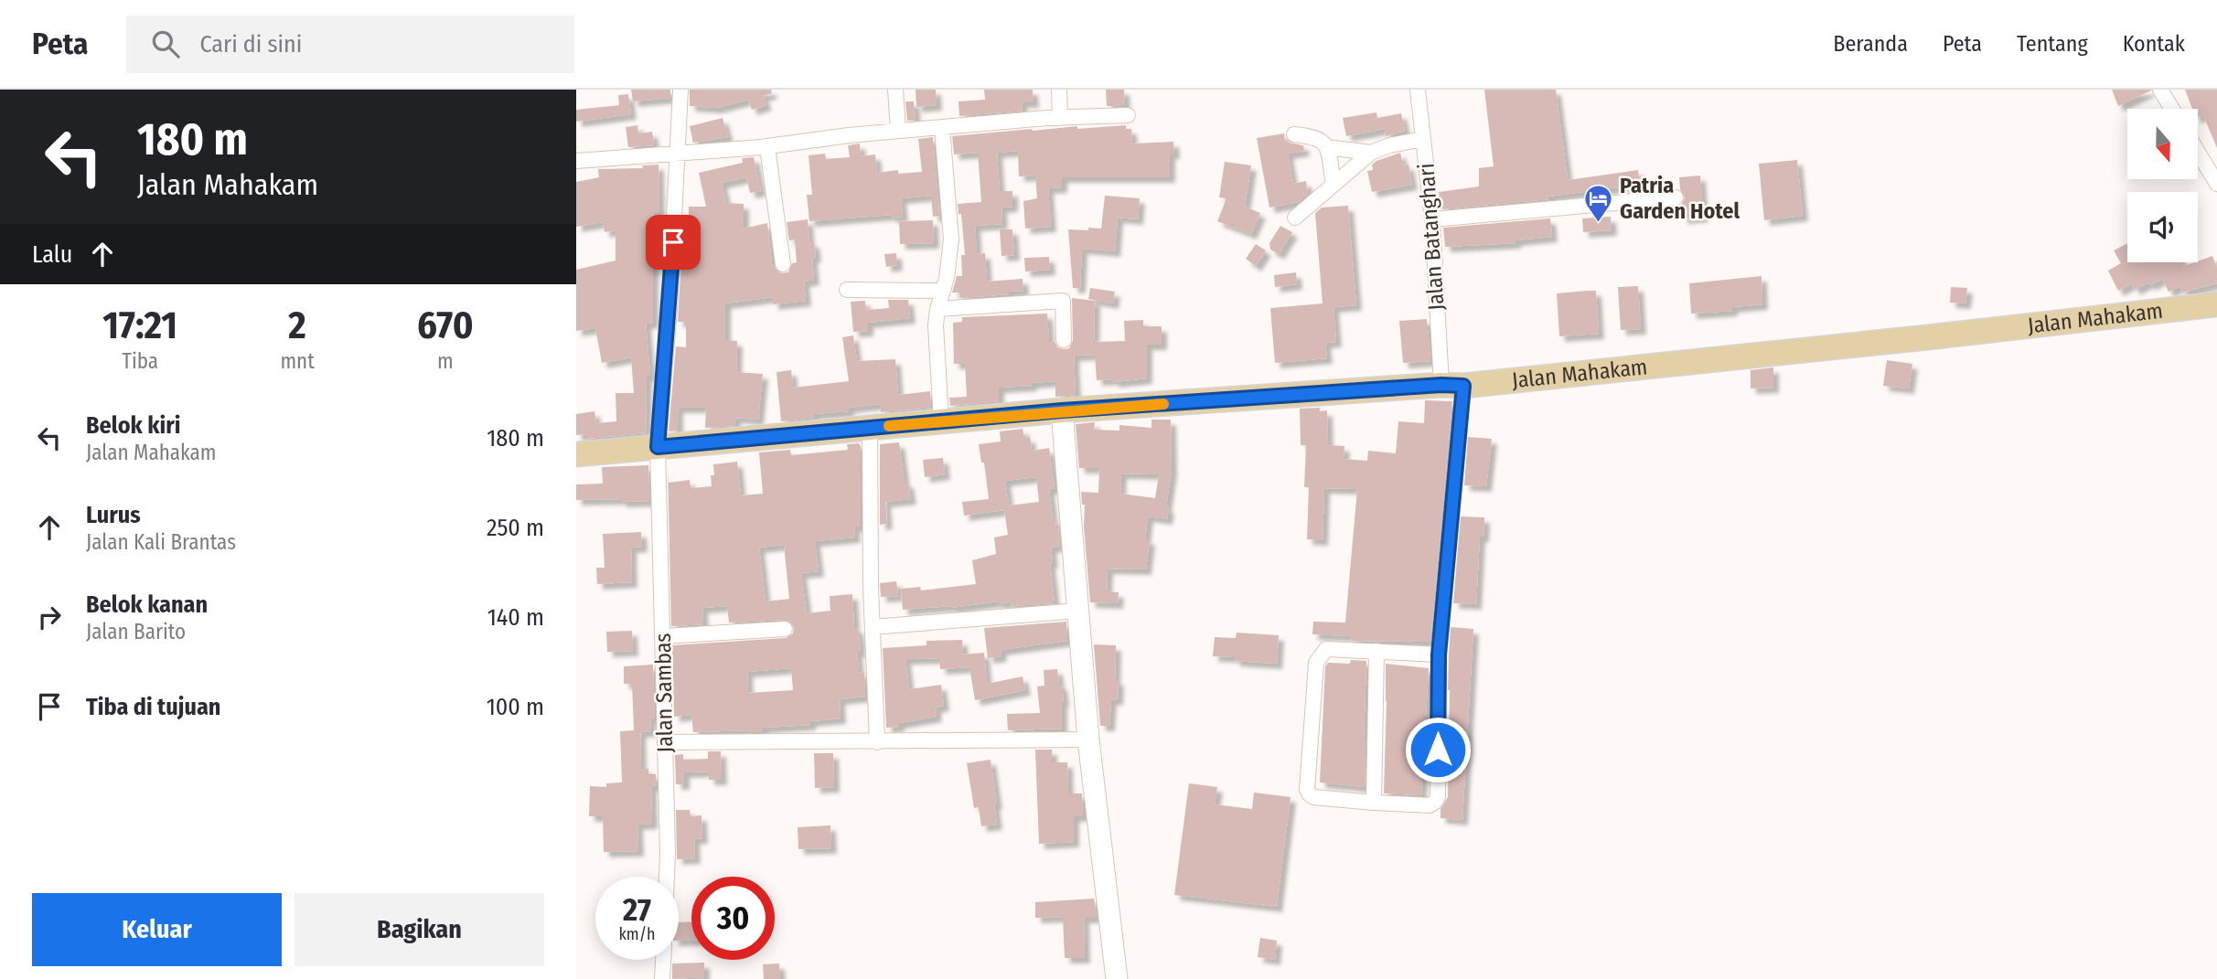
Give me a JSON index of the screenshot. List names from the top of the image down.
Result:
{
  "streets": {
    "main road": ["Jalan Mahakam"],
    "street": ["Jalan Batanghari", "Jalan Sambas"]
  },
  "crossings": [
    ["Jalan Batanghari", "Jalan Mahakam"],
    ["Jalan Mahakam", "Jalan Sambas"]
  ],
  "places": {
    "hotel": ["Patria Garden Hotel"]
  },
  "north": "bottom",
  "page": {
    "header": "Peta",
    "search": "Cari di sini",
    "nav": [
      "Beranda",
      "Peta",
      "Tentang",
      "Kontak"
    ],
    "turn": ["180 m", "Jalan Mahakam"],
    "then": "Lalu",
    "eta": [
      "17:21",
      "Tiba",
      "2",
      "mnt",
      "670",
      "m"
    ],
    "list": [
      {
        "name": "Belok kiri",
        "note": "Jalan Mahakam",
        "value": "180 m"
      },
      {
        "name": "Lurus",
        "note": "Jalan Kali Brantas",
        "value": "250 m"
      },
      {
        "name": "Belok kanan",
        "note": "Jalan Barito",
        "value": "140 m"
      },
      {
        "name": "Tiba di tujuan",
        "value": "100 m"
      }
    ],
    "speed": "27 km/h",
    "limit": "30",
    "buttons": ["Keluar", "Bagikan"]
  }
}
